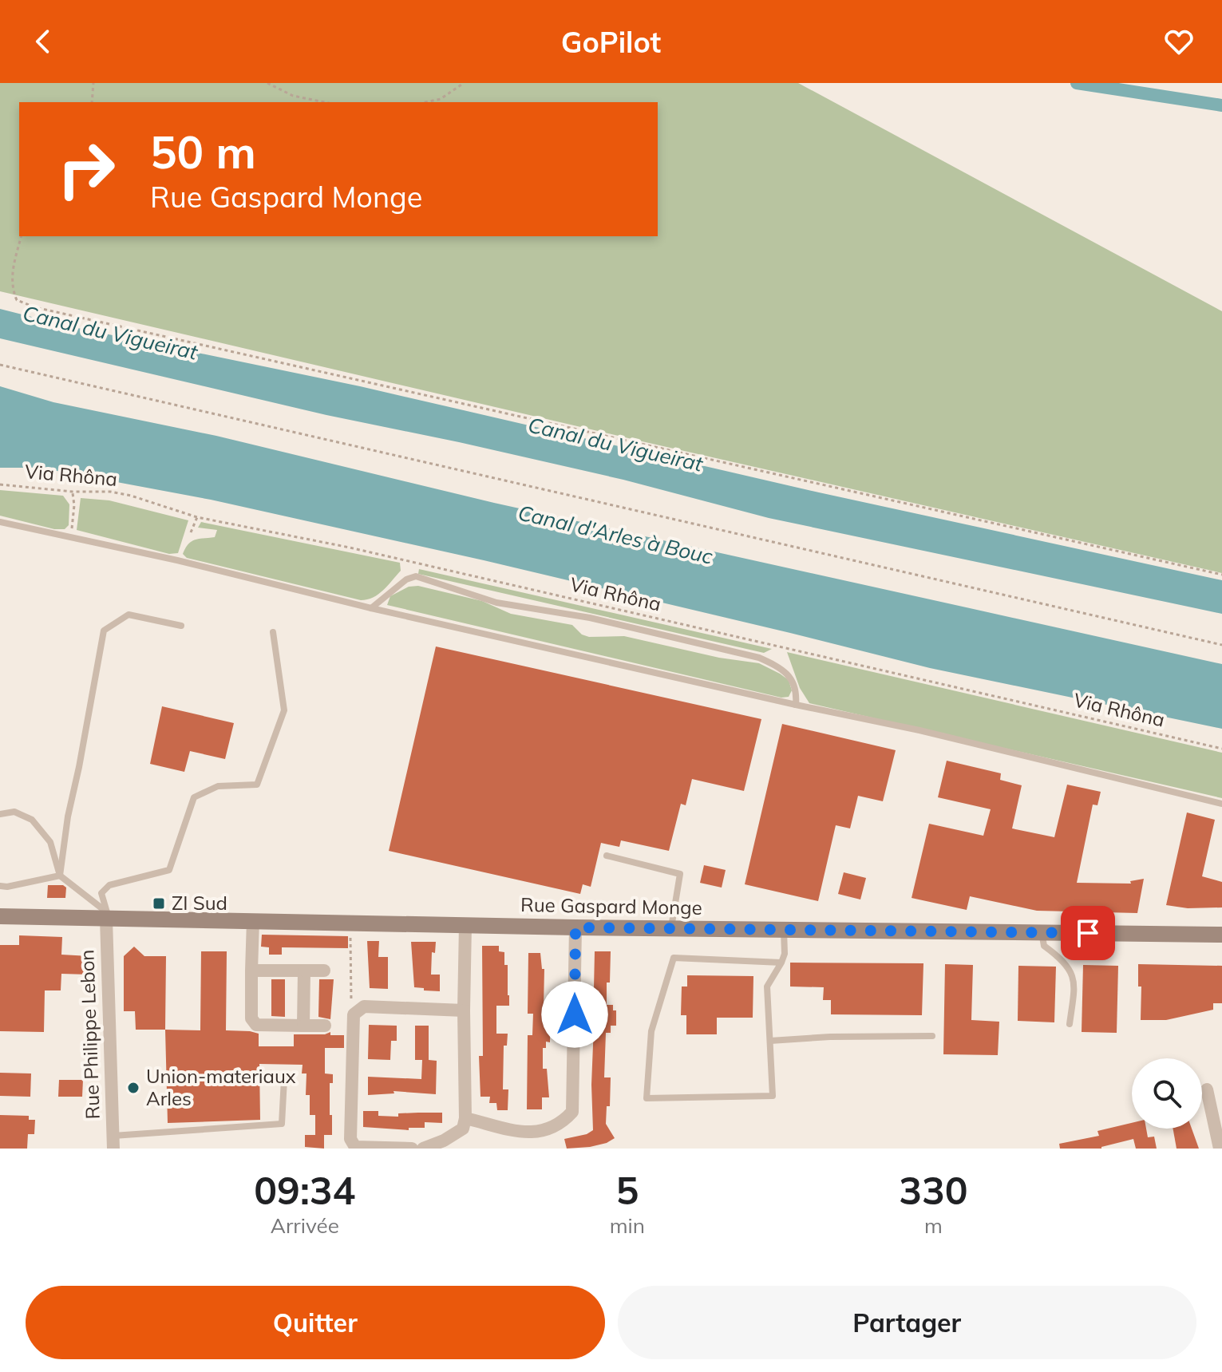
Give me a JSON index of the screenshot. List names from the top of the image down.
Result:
{
  "streets": {
    "street": ["Rue Gaspard Monge", "Rue Philippe Lebon"],
    "path": ["Via Rhôna"]
  },
  "crossings": [
    ["Rue Gaspard Monge", "Rue Philippe Lebon"]
  ],
  "water": ["Canal du Vigueirat", "Canal d'Arles à Bouc"],
  "places": {
    "transit": ["ZI Sud"],
    "other": ["Union-materiaux Arles"]
  },
  "page": {
    "header": "GoPilot",
    "turn": ["50 m", "Rue Gaspard Monge"],
    "eta": [
      "09:34",
      "Arrivée",
      "5",
      "min",
      "330",
      "m"
    ],
    "buttons": ["Quitter", "Partager"]
  }
}
